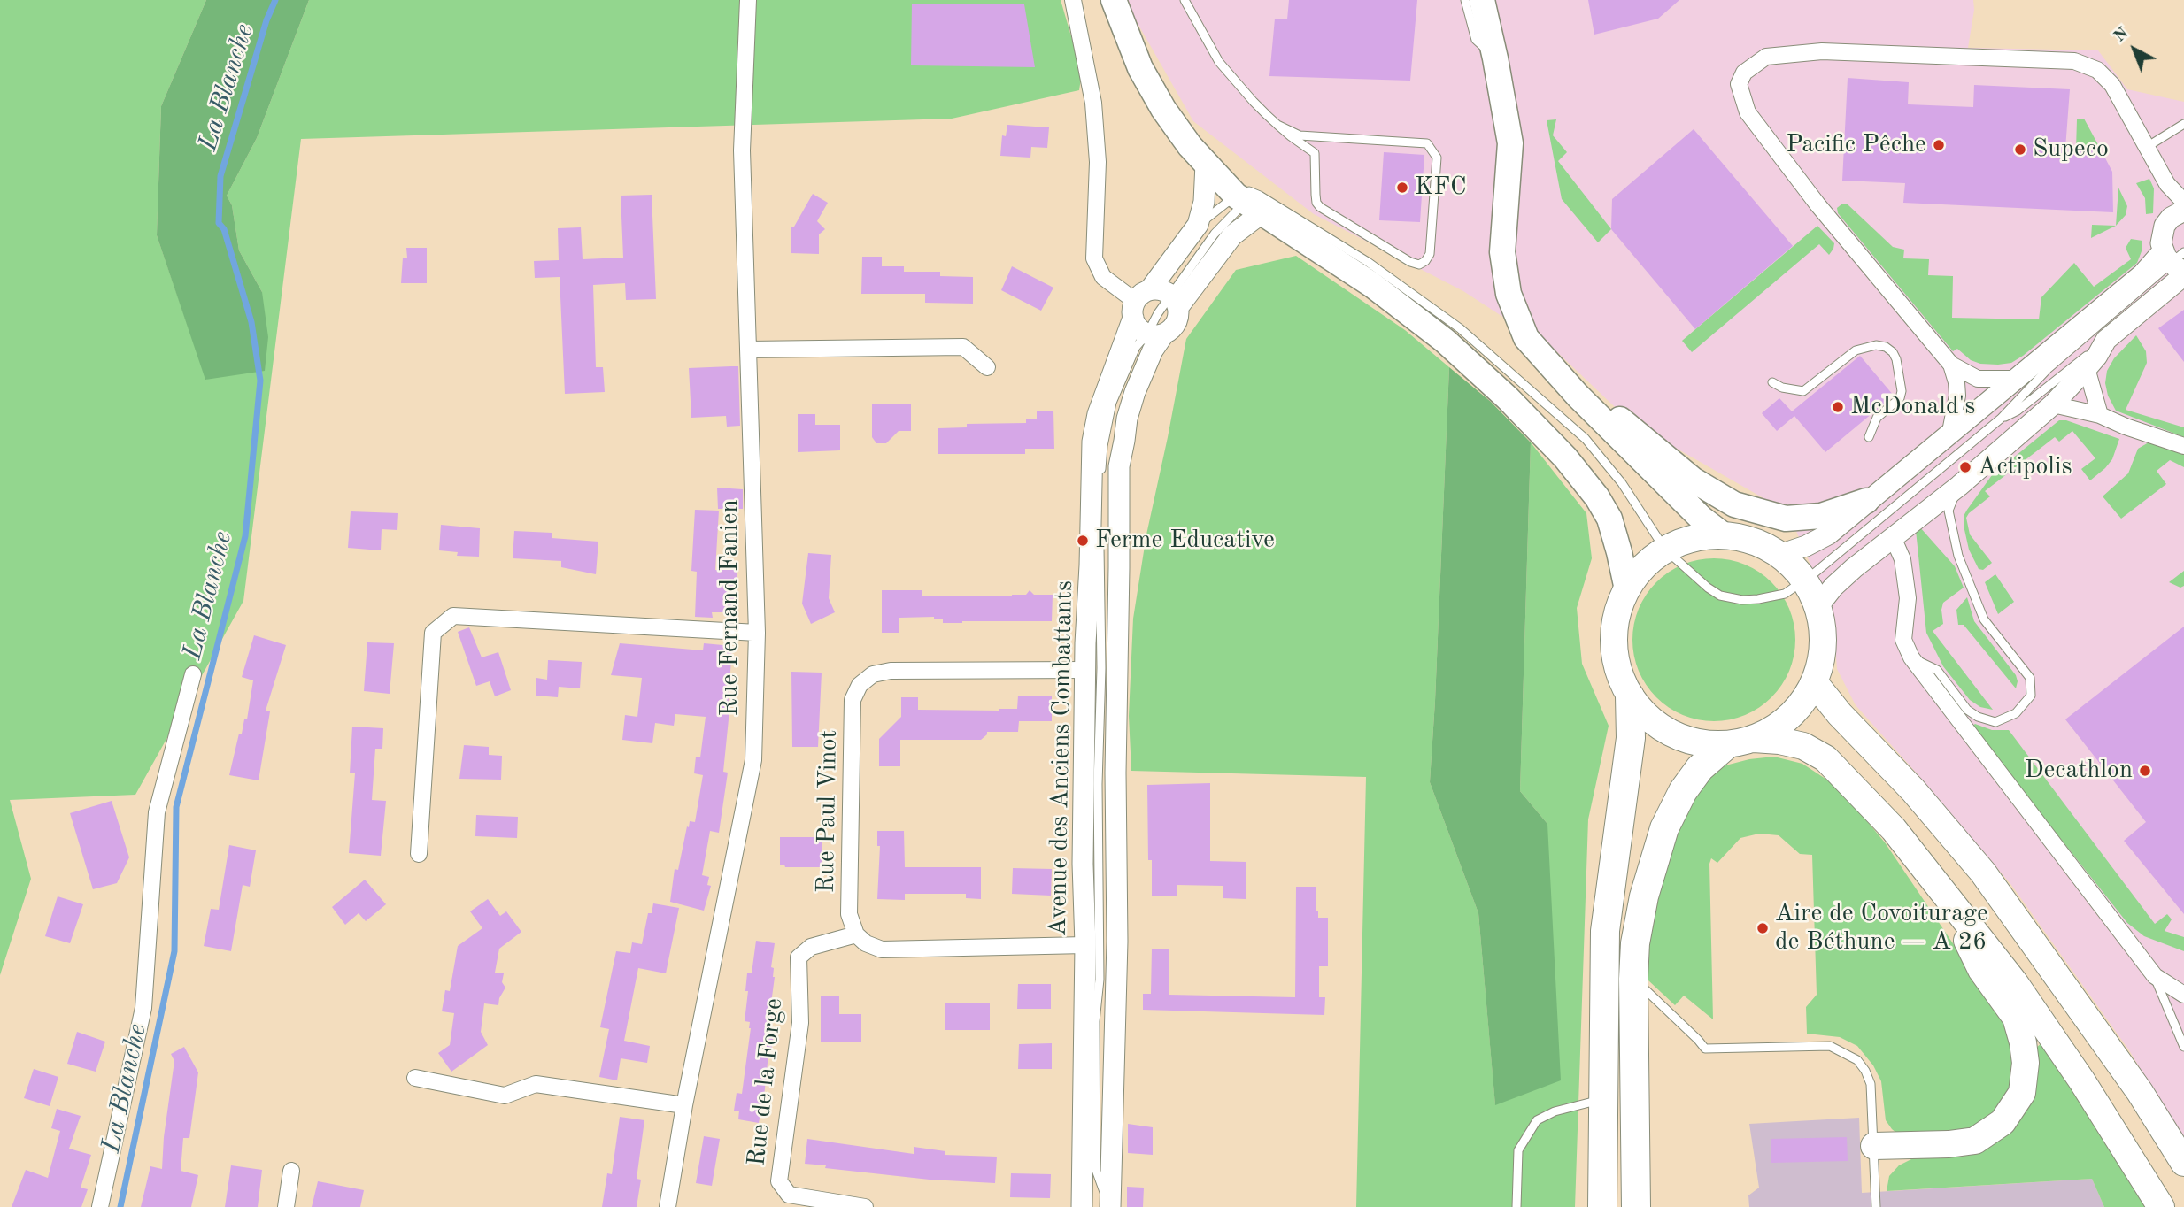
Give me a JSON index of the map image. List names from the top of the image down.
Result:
{
  "streets": {
    "street": [
      "Rue Fernand Fanien",
      "Avenue des Anciens Combattants",
      "Rue Paul Vinot",
      "Rue de la Forge"
    ]
  },
  "crossings": [
    ["Avenue des Anciens Combattants", "Rue Paul Vinot"],
    ["Rue Paul Vinot", "Rue de la Forge"]
  ],
  "water": ["La Blanche"],
  "places": [
    "Pacific Pêche",
    "Supeco",
    "KFC",
    "McDonald's",
    "Actipolis",
    "Ferme Educative",
    "Decathlon",
    "Aire de Covoiturage de Béthune − A 26"
  ],
  "north": "top left"
}
